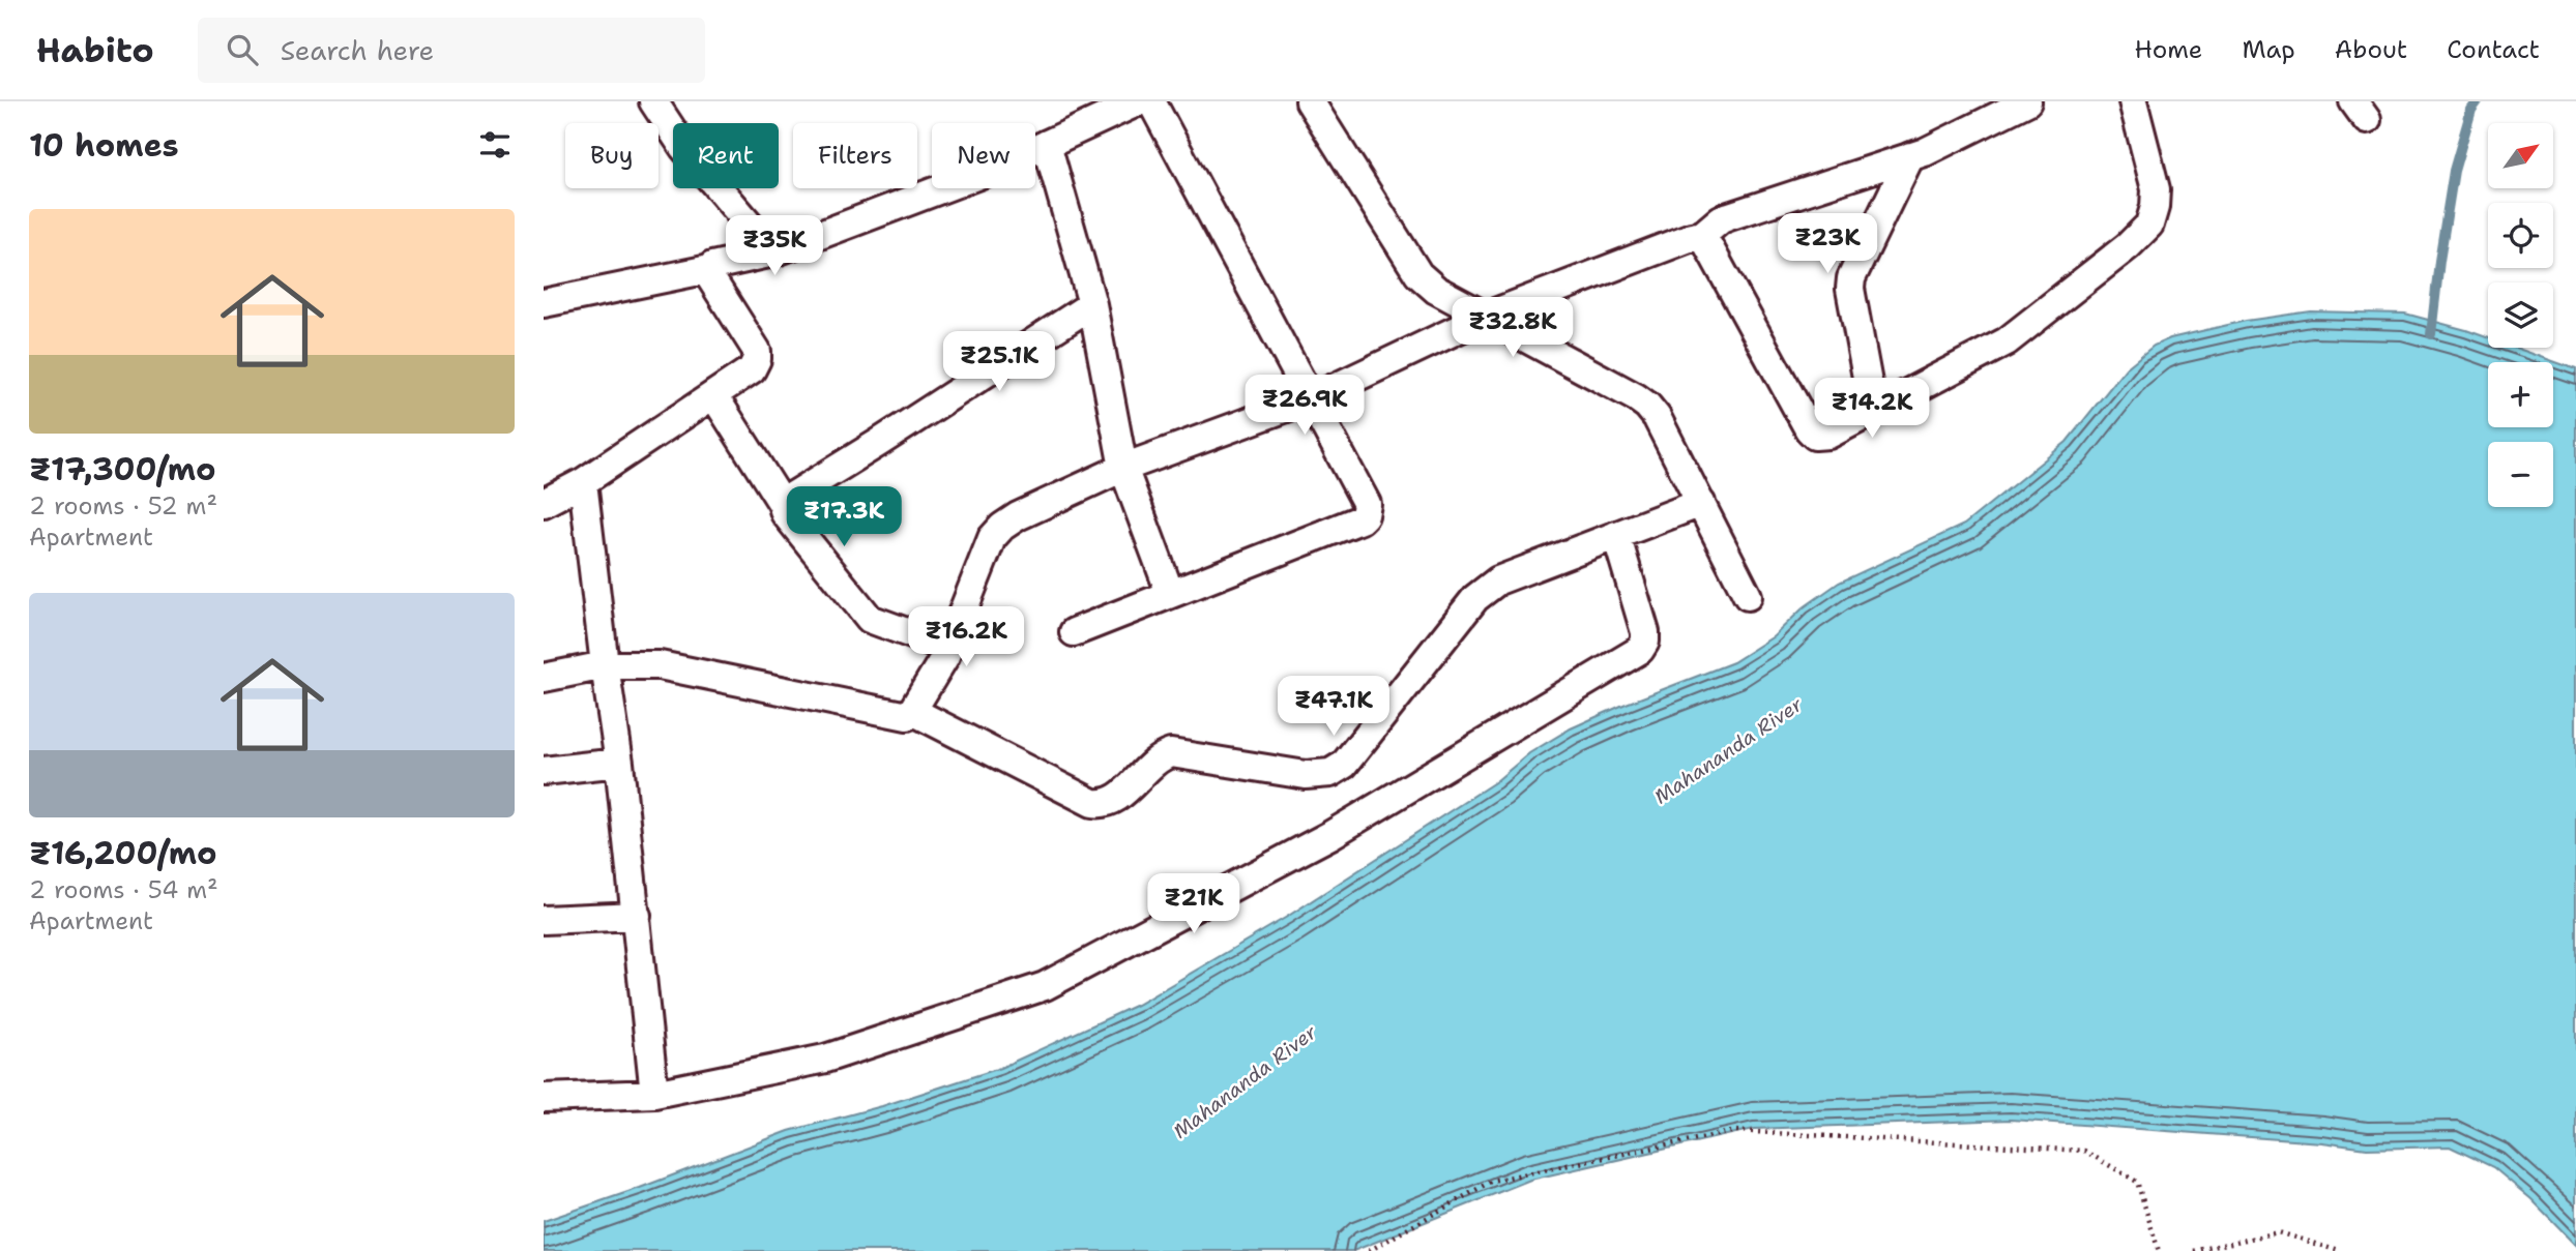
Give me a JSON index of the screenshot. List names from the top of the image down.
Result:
{
  "water": ["Mahananda River"],
  "north": "top right",
  "page": {
    "header": "Habito",
    "search": "Search here",
    "nav": [
      "Home",
      "Map",
      "About",
      "Contact"
    ],
    "heading": "10 homes",
    "map_buttons": ["+", "−"],
    "chip": [
      "Buy",
      "Rent",
      "Filters",
      "New"
    ],
    "list": [
      {
        "name": "₹17,300/mo",
        "note": "2 rooms · 52 m² · Apartment"
      },
      {
        "name": "₹16,200/mo",
        "note": "2 rooms · 54 m² · Apartment"
      }
    ],
    "price": [
      "₹23K",
      "₹35K",
      "₹32.8K",
      "₹25.1K",
      "₹26.9K",
      "₹14.2K",
      "₹17.3K",
      "₹16.2K",
      "₹47.1K",
      "₹21K"
    ]
  }
}
